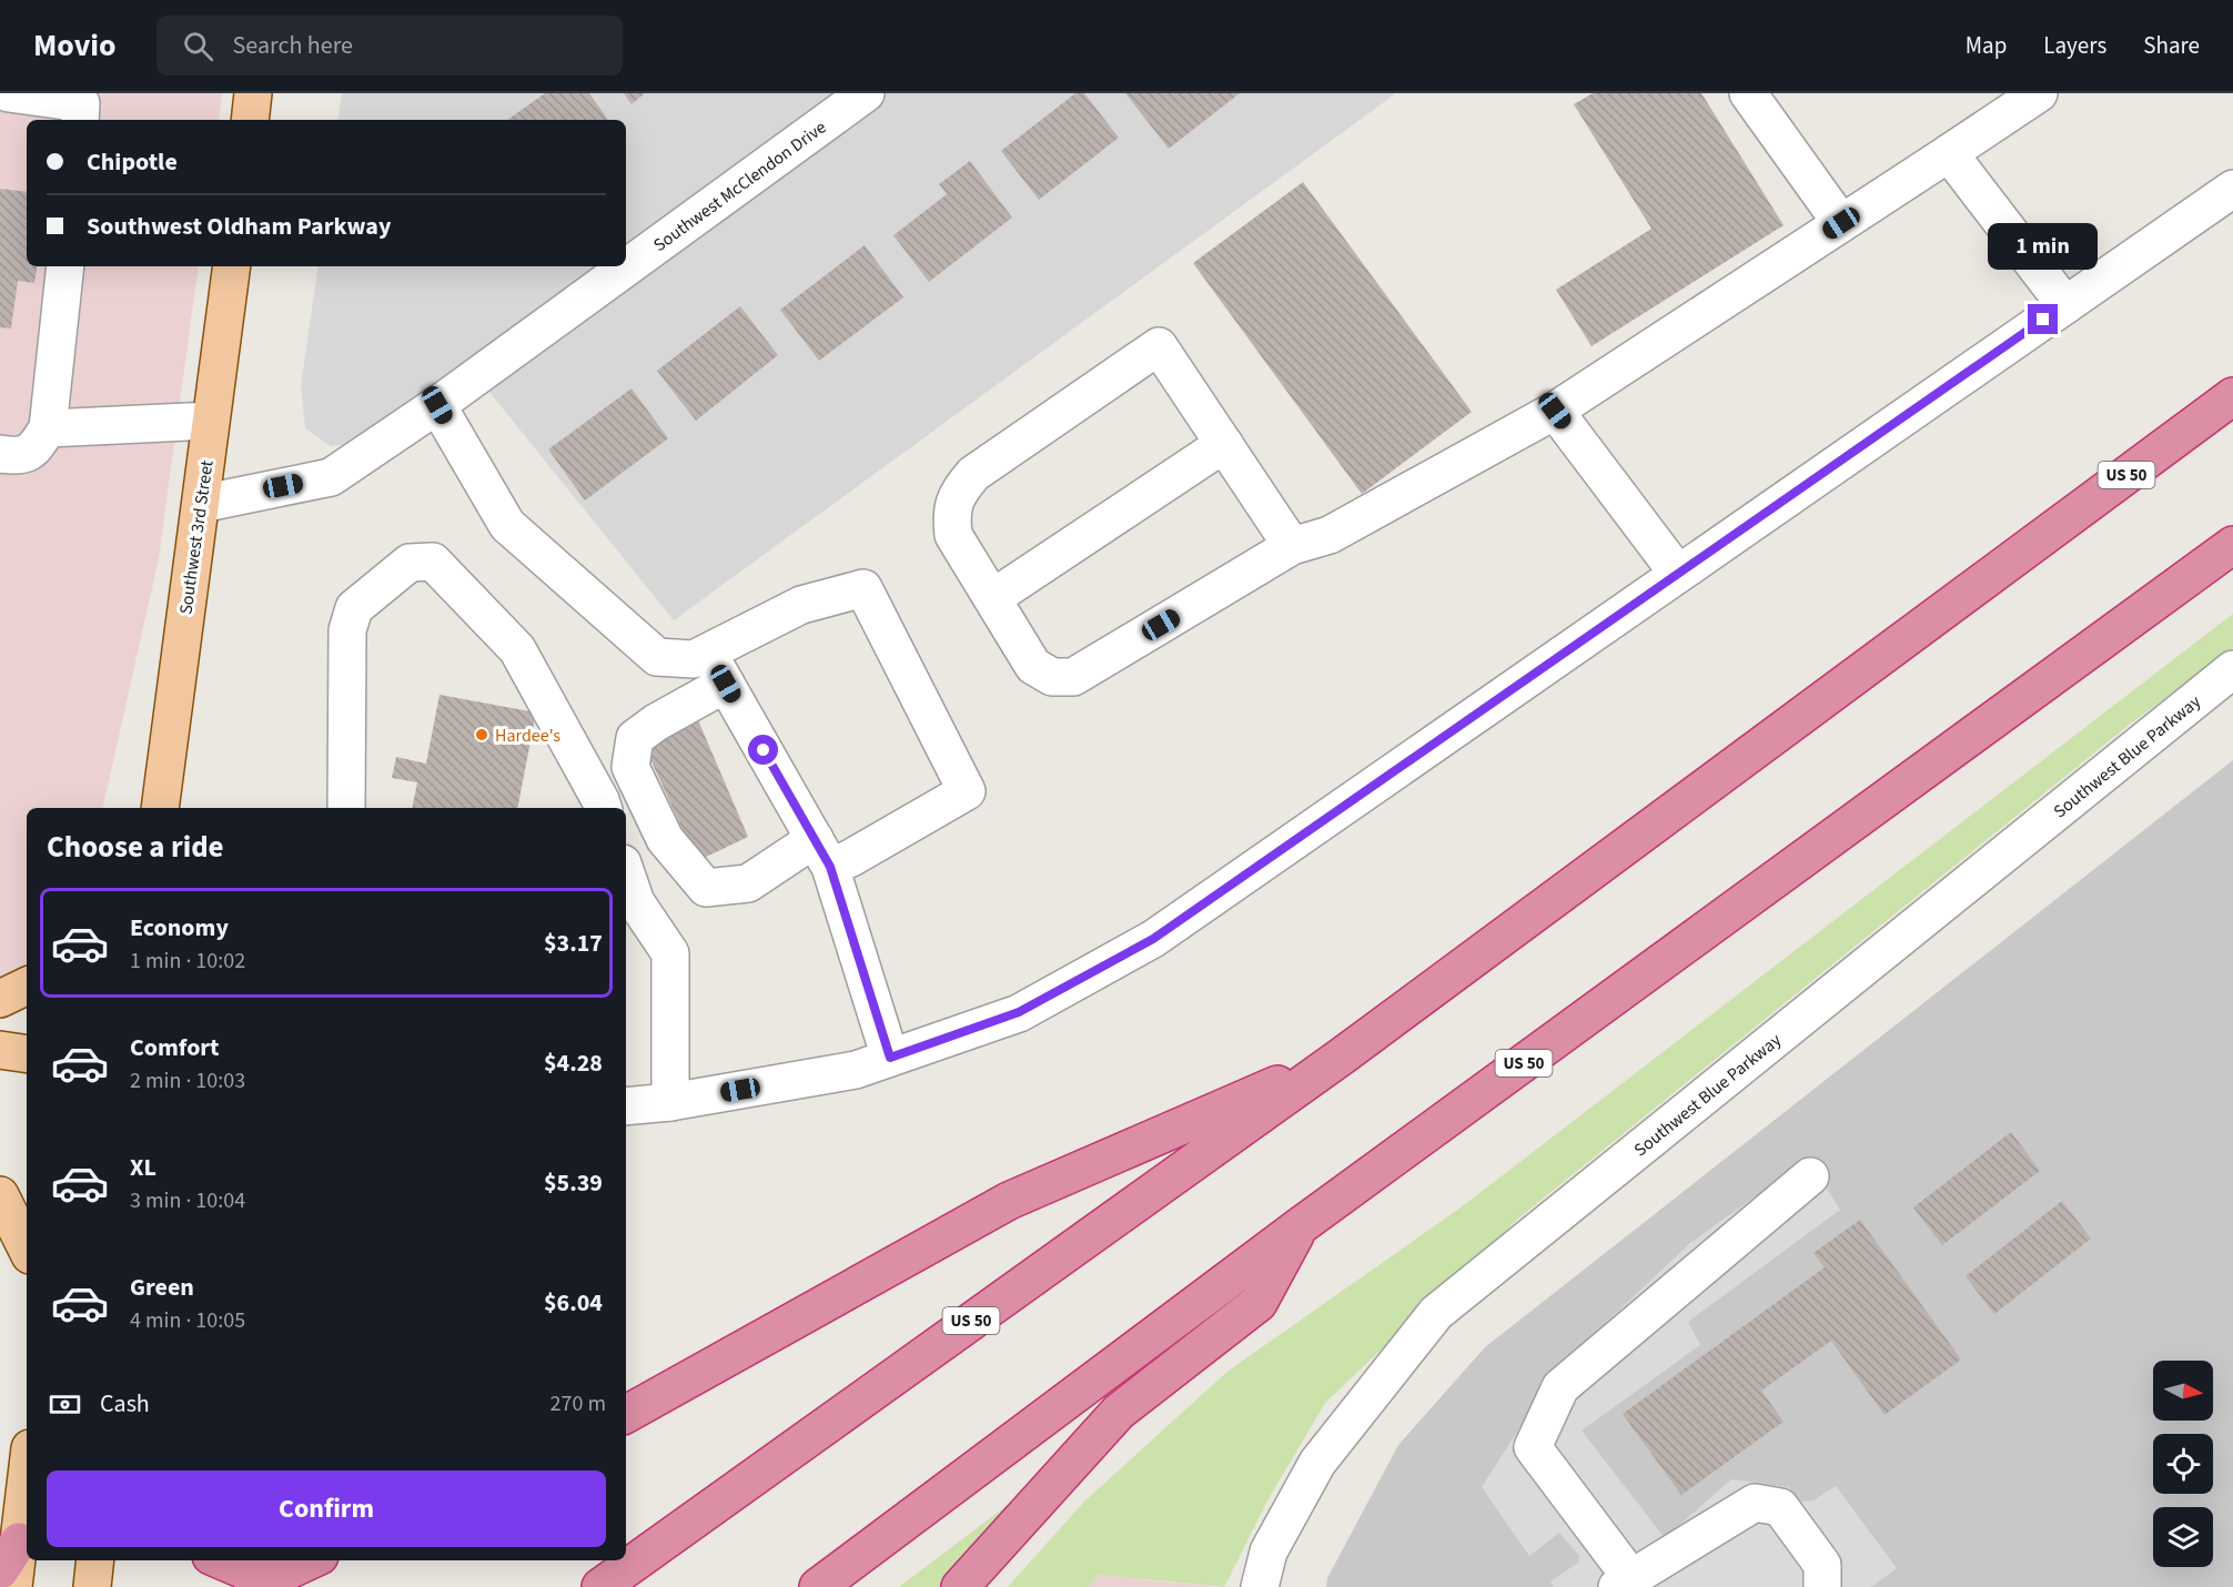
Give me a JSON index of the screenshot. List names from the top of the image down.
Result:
{
  "streets": {
    "highway": ["US 50"],
    "main road": ["Southwest 3rd Street"],
    "street": ["Southwest McClendon Drive", "Southwest Blue Parkway"]
  },
  "crossings": [
    ["Southwest McClendon Drive", "Southwest 3rd Street"]
  ],
  "places": ["Hardee's"],
  "north": "right",
  "page": {
    "header": "Movio",
    "search": "Search here",
    "nav": ["Map", "Layers", "Share"],
    "banner": ["Chipotle", "Southwest Oldham Parkway"],
    "bubble": "1 min",
    "heading": "Choose a ride",
    "list": [
      {
        "name": "Economy",
        "note": "1 min · 10:02",
        "value": "$3.17"
      },
      {
        "name": "Comfort",
        "note": "2 min · 10:03",
        "value": "$4.28"
      },
      {
        "name": "XL",
        "note": "3 min · 10:04",
        "value": "$5.39"
      },
      {
        "name": "Green",
        "note": "4 min · 10:05",
        "value": "$6.04"
      }
    ],
    "pay": ["Cash", "270 m"],
    "buttons": "Confirm"
  }
}
